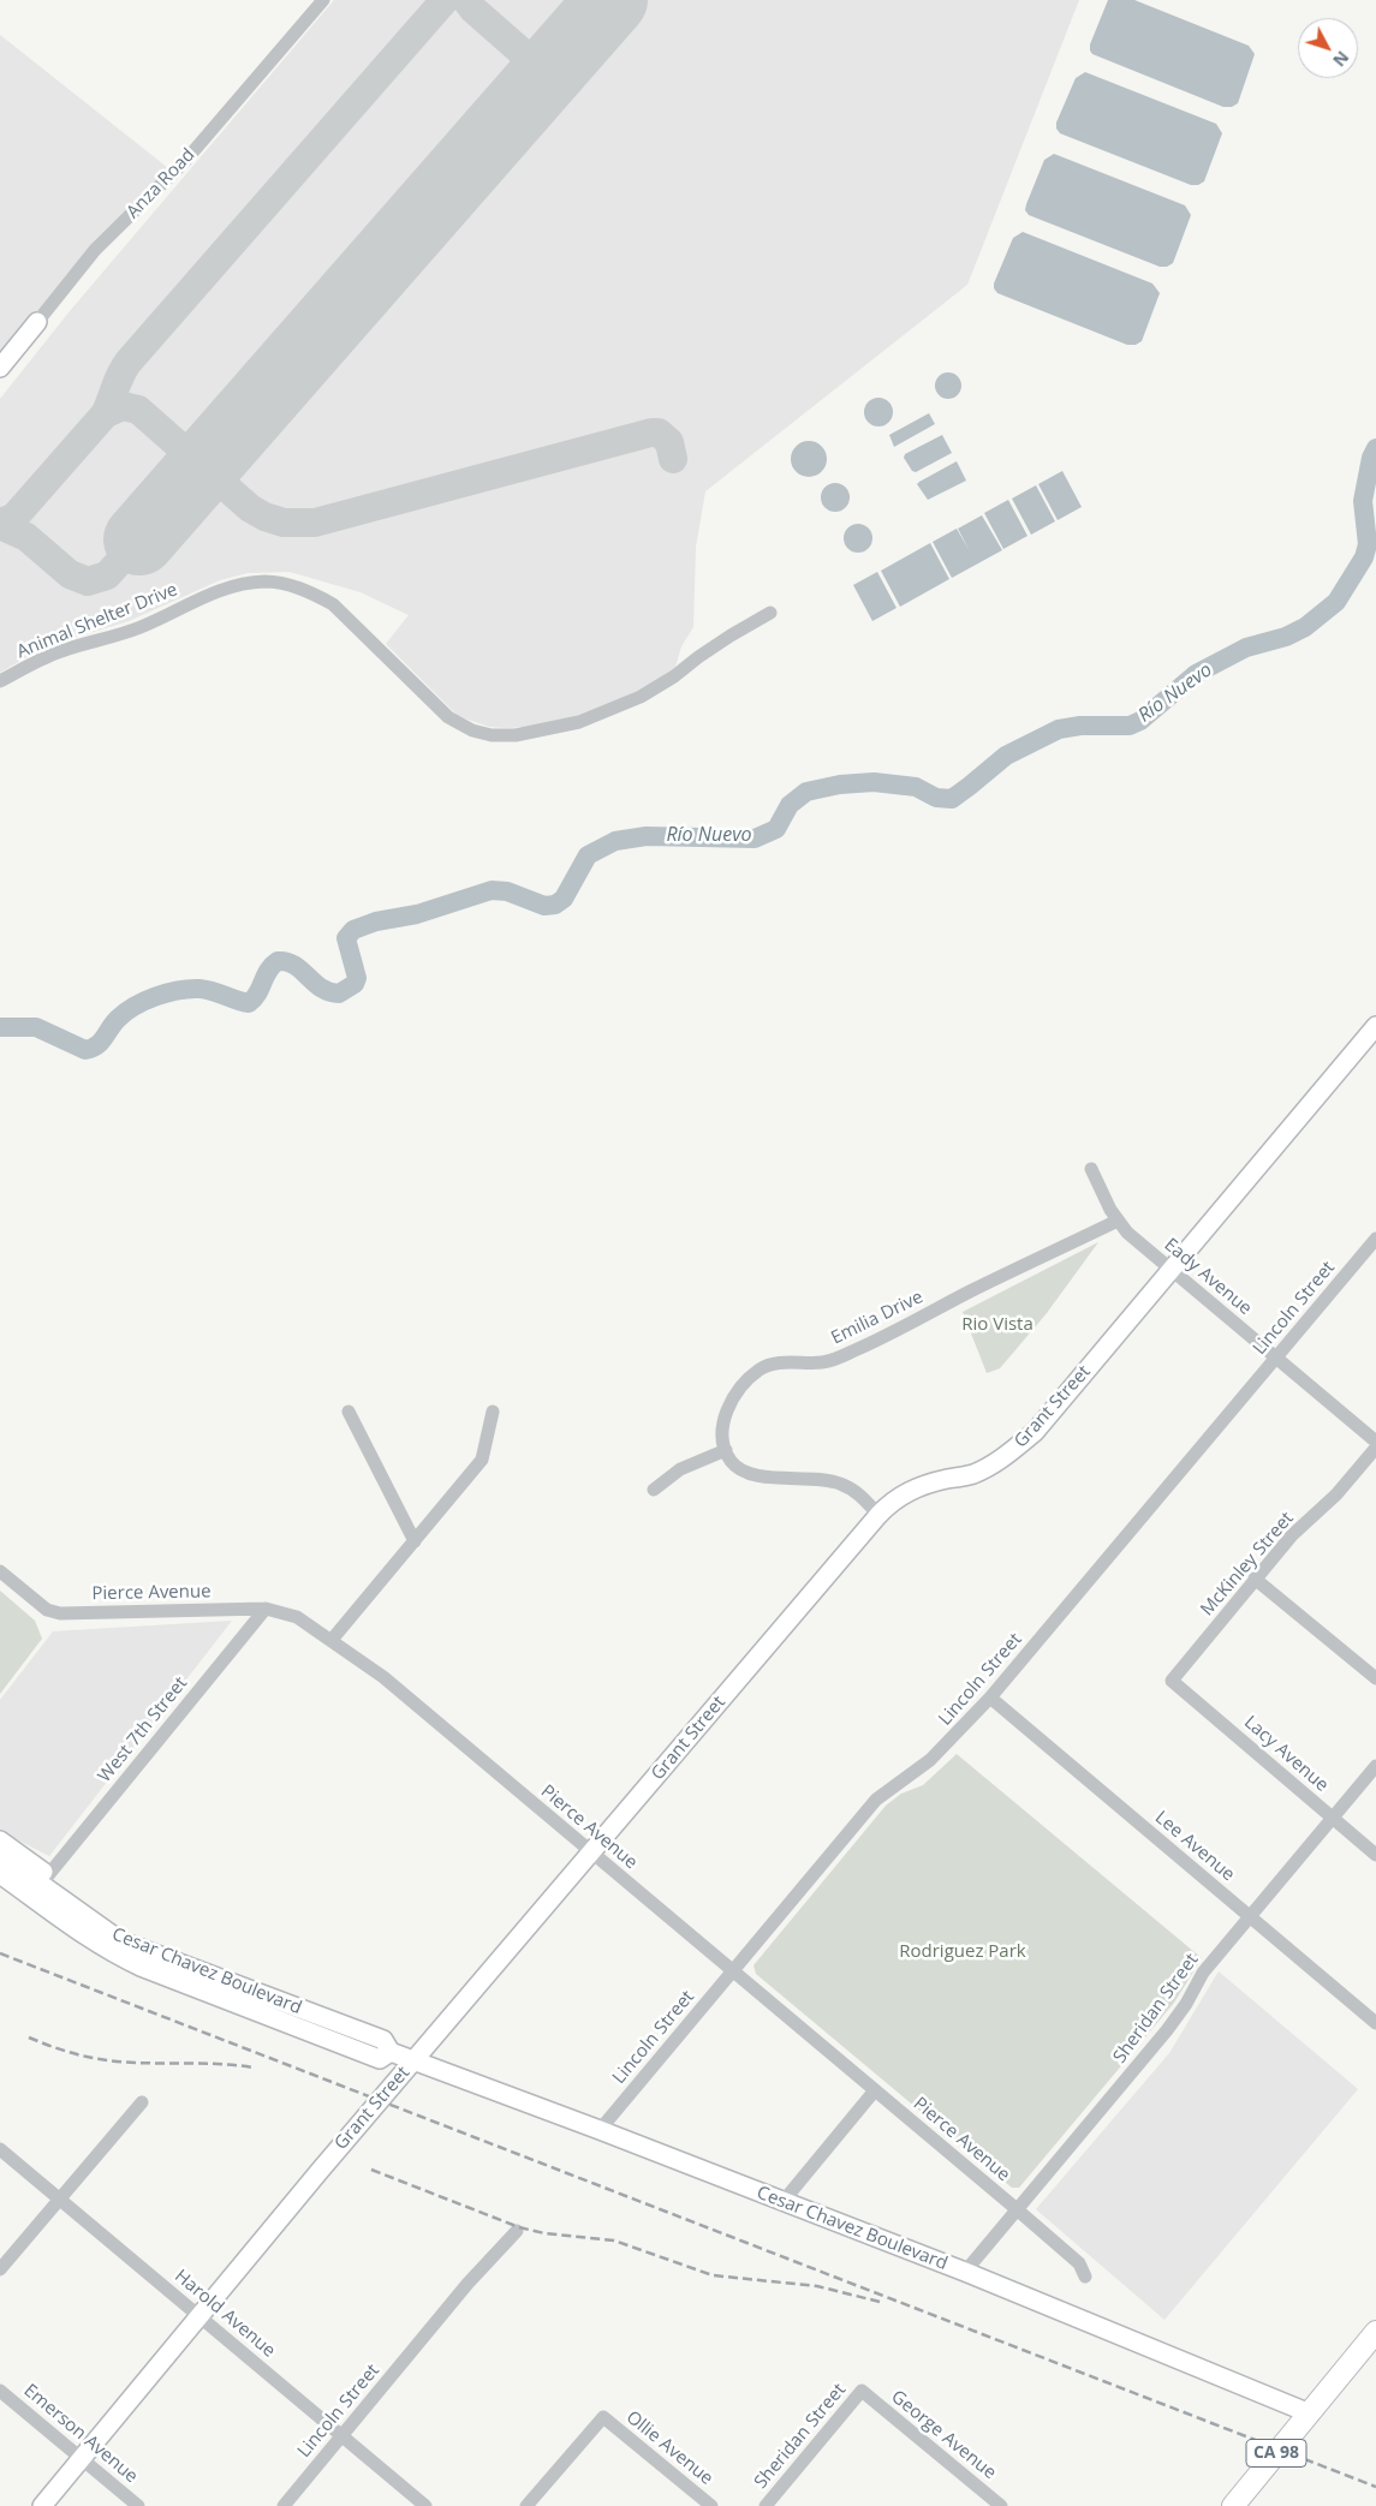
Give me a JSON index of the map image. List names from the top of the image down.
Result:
{
  "streets": {
    "main road": [
      "Anza Road",
      "Grant Street",
      "Cesar Chavez Boulevard",
      "CA 98"
    ],
    "street": [
      "Animal Shelter Drive",
      "Eady Avenue",
      "Lincoln Street",
      "Emilia Drive",
      "McKinley Street",
      "Pierce Avenue",
      "West 7th Street",
      "Lacy Avenue",
      "Lee Avenue",
      "Sheridan Street",
      "Harold Avenue",
      "Emerson Avenue",
      "George Avenue",
      "Ollie Avenue"
    ]
  },
  "crossings": [
    ["Eady Avenue", "Lincoln Street"],
    ["Eady Avenue", "Emilia Drive"],
    ["Eady Avenue", "Grant Street"],
    ["Lincoln Street", "Pierce Avenue"],
    ["Lincoln Street", "Lee Avenue"],
    ["Lincoln Street", "Cesar Chavez Boulevard"],
    ["Lincoln Street", "Harold Avenue"],
    ["Grant Street", "Pierce Avenue"],
    ["Grant Street", "Cesar Chavez Boulevard"],
    ["Grant Street", "Harold Avenue"],
    ["Grant Street", "Emerson Avenue"],
    ["McKinley Street", "Lacy Avenue"],
    ["Pierce Avenue", "West 7th Street"],
    ["Pierce Avenue", "Sheridan Street"],
    ["Lacy Avenue", "Sheridan Street"],
    ["Lee Avenue", "Sheridan Street"],
    ["Cesar Chavez Boulevard", "Sheridan Street"],
    ["Cesar Chavez Boulevard", "CA 98"],
    ["Sheridan Street", "George Avenue"]
  ],
  "water": ["Río Nuevo"],
  "parks": ["Rio Vista", "Rodriguez Park"],
  "north": "bottom right"
}
